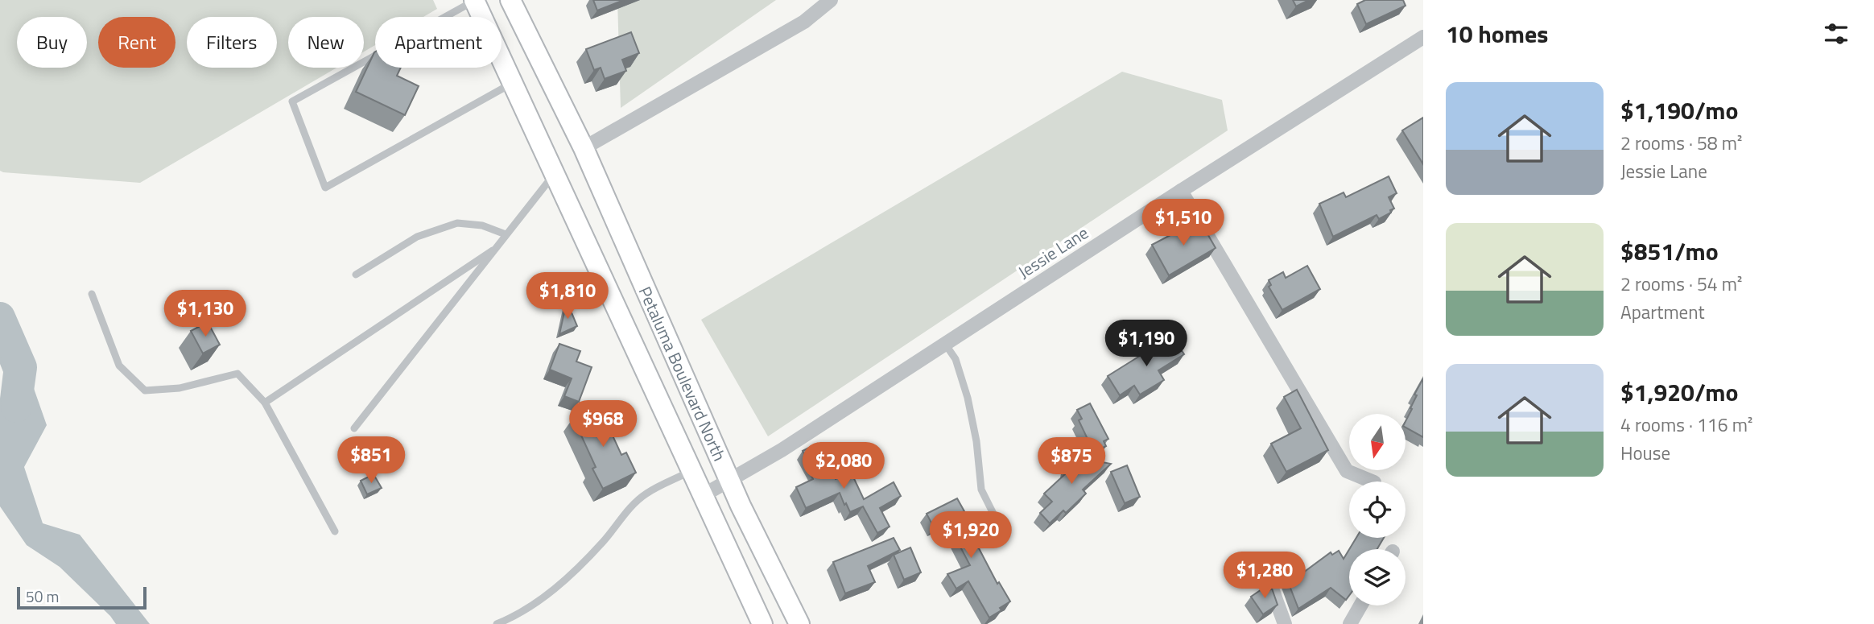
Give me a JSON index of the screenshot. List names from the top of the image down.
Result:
{
  "streets": {
    "main road": ["Petaluma Boulevard North"],
    "street": ["Jessie Lane"]
  },
  "crossings": [
    ["Jessie Lane", "Petaluma Boulevard North"]
  ],
  "scale_bar": "50 m",
  "north": "bottom",
  "page": {
    "heading": "10 homes",
    "chip": [
      "Buy",
      "Rent",
      "Filters",
      "New",
      "Apartment"
    ],
    "list": [
      {
        "name": "$1,190/mo",
        "note": "2 rooms · 58 m² · Jessie Lane"
      },
      {
        "name": "$851/mo",
        "note": "2 rooms · 54 m² · Apartment"
      },
      {
        "name": "$1,920/mo",
        "note": "4 rooms · 116 m² · House"
      }
    ],
    "price": [
      "$1,510",
      "$1,810",
      "$1,130",
      "$1,190",
      "$968",
      "$851",
      "$875",
      "$2,080",
      "$1,920",
      "$1,280"
    ],
    "scale": "50 m"
  }
}
